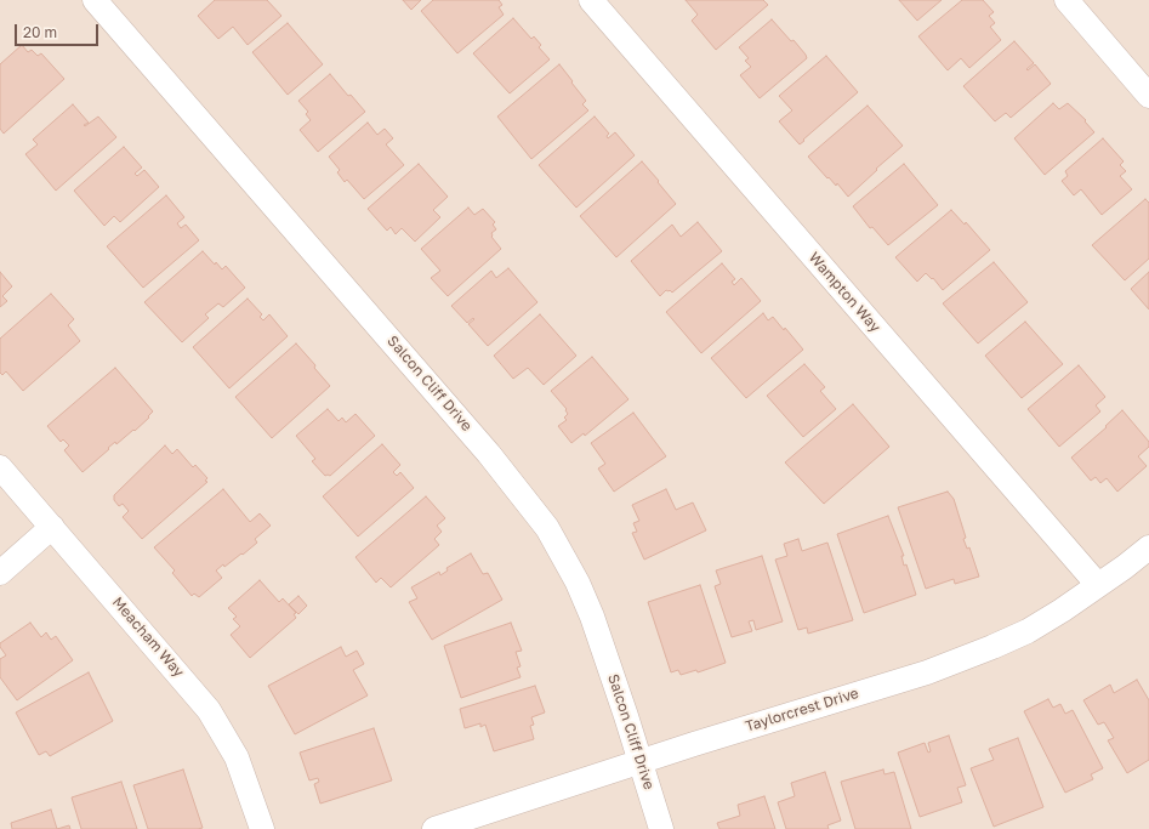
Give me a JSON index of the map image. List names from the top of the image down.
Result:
{
  "streets": {
    "street": [
      "Wampton Way",
      "Salcon Cliff Drive",
      "Meacham Way",
      "Taylorcrest Drive"
    ]
  },
  "crossings": [
    ["Wampton Way", "Taylorcrest Drive"],
    ["Salcon Cliff Drive", "Taylorcrest Drive"]
  ],
  "scale_bar": "20 m"
}
